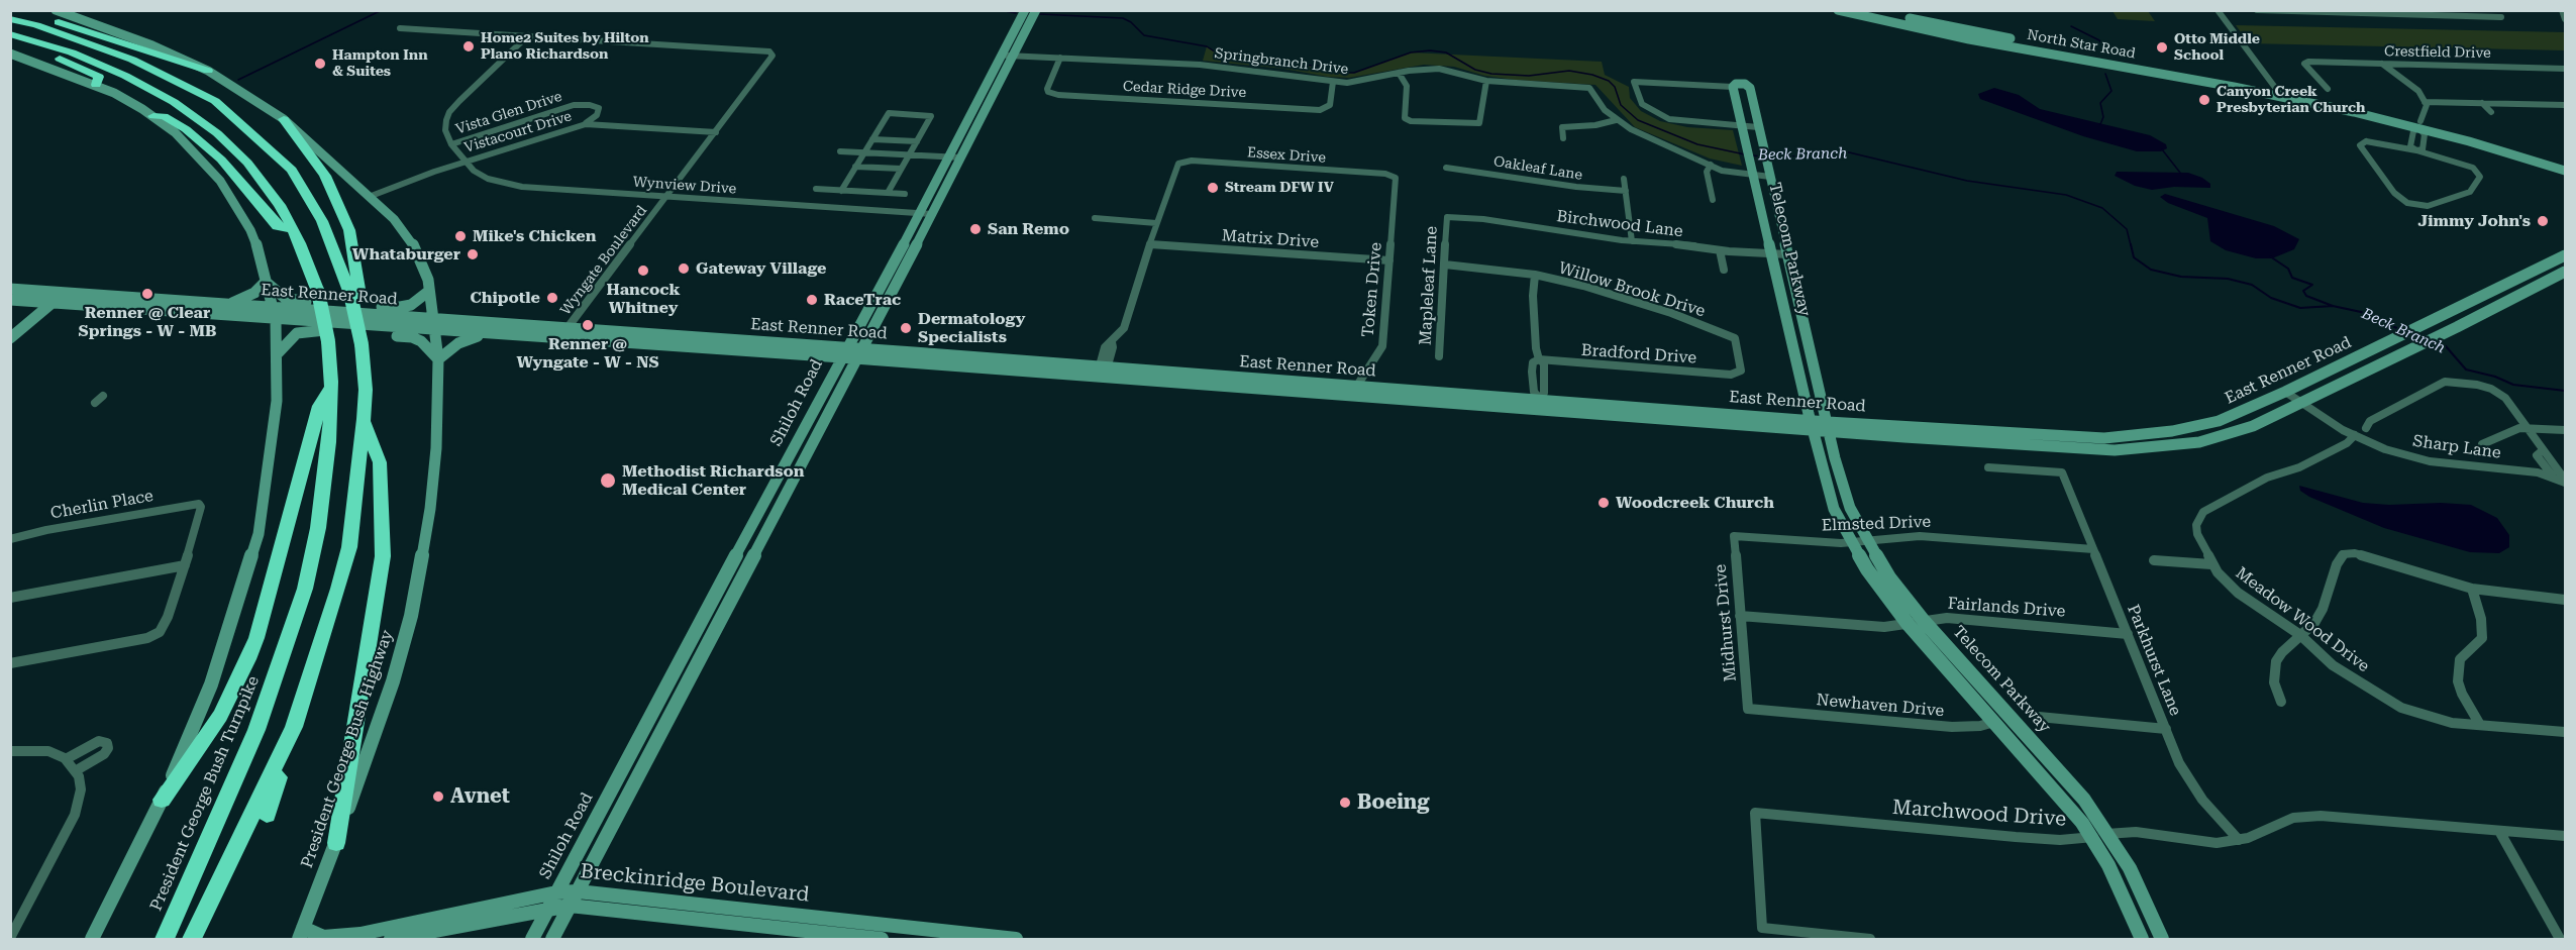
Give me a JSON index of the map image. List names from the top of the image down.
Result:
{
  "streets": {
    "highway": ["President George Bush Turnpike"],
    "main road": [
      "North Star Road",
      "Telecom Parkway",
      "East Renner Road",
      "Shiloh Road",
      "President George Bush Highway",
      "Breckinridge Boulevard"
    ],
    "street": [
      "Crestfield Drive",
      "Springbranch Drive",
      "Cedar Ridge Drive",
      "Vista Glen Drive",
      "Vistacourt Drive",
      "Essex Drive",
      "Oakleaf Lane",
      "Wynview Drive",
      "Birchwood Lane",
      "Matrix Drive",
      "Wyngate Boulevard",
      "Mapleleaf Lane",
      "Token Drive",
      "Willow Brook Drive",
      "Bradford Drive",
      "Sharp Lane",
      "Cherlin Place",
      "Elmsted Drive",
      "Fairlands Drive",
      "Meadow Wood Drive",
      "Midhurst Drive",
      "Parkhurst Lane",
      "Newhaven Drive",
      "Marchwood Drive"
    ]
  },
  "crossings": [
    ["Springbranch Drive", "Cedar Ridge Drive"],
    ["Springbranch Drive", "Telecom Parkway"],
    ["Springbranch Drive", "Shiloh Road"],
    ["Vista Glen Drive", "Vistacourt Drive"],
    ["Vista Glen Drive", "Wynview Drive"],
    ["Vistacourt Drive", "Wynview Drive"],
    ["Vistacourt Drive", "Wyngate Boulevard"],
    ["Vistacourt Drive", "President George Bush Highway"],
    ["Essex Drive", "Token Drive"],
    ["Wynview Drive", "Wyngate Boulevard"],
    ["Wynview Drive", "Shiloh Road"],
    ["Birchwood Lane", "Telecom Parkway"],
    ["Birchwood Lane", "Mapleleaf Lane"],
    ["Matrix Drive", "Token Drive"],
    ["Telecom Parkway", "East Renner Road"],
    ["Telecom Parkway", "Elmsted Drive"],
    ["Telecom Parkway", "Fairlands Drive"],
    ["Telecom Parkway", "Newhaven Drive"],
    ["Telecom Parkway", "Marchwood Drive"],
    ["Wyngate Boulevard", "East Renner Road"],
    ["Mapleleaf Lane", "Willow Brook Drive"],
    ["Token Drive", "East Renner Road"],
    ["Willow Brook Drive", "Bradford Drive"],
    ["East Renner Road", "Shiloh Road"],
    ["East Renner Road", "Sharp Lane"],
    ["East Renner Road", "President George Bush Highway"],
    ["Shiloh Road", "Breckinridge Boulevard"],
    ["Sharp Lane", "Meadow Wood Drive"],
    ["Elmsted Drive", "Midhurst Drive"],
    ["Elmsted Drive", "Parkhurst Lane"],
    ["Fairlands Drive", "Midhurst Drive"],
    ["Fairlands Drive", "Parkhurst Lane"],
    ["Midhurst Drive", "Newhaven Drive"],
    ["Parkhurst Lane", "Marchwood Drive"],
    ["President George Bush Highway", "Breckinridge Boulevard"]
  ],
  "water": ["Beck Branch"],
  "places": [
    "Home2 Suites by Hilton Plano Richardson",
    "Otto Middle School",
    "Hampton Inn & Suites",
    "Canyon Creek Presbyterian Church",
    "Stream DFW IV",
    "Jimmy John's",
    "San Remo",
    "Mike's Chicken",
    "Whataburger",
    "Gateway Village",
    "Hancock Whitney",
    "Renner @ Clear Springs - W - MB",
    "Chipotle",
    "RaceTrac",
    "Renner @ Wyngate - W - NS",
    "Dermatology Specialists",
    "Methodist Richardson Medical Center",
    "Woodcreek Church",
    "Avnet",
    "Boeing"
  ]
}
